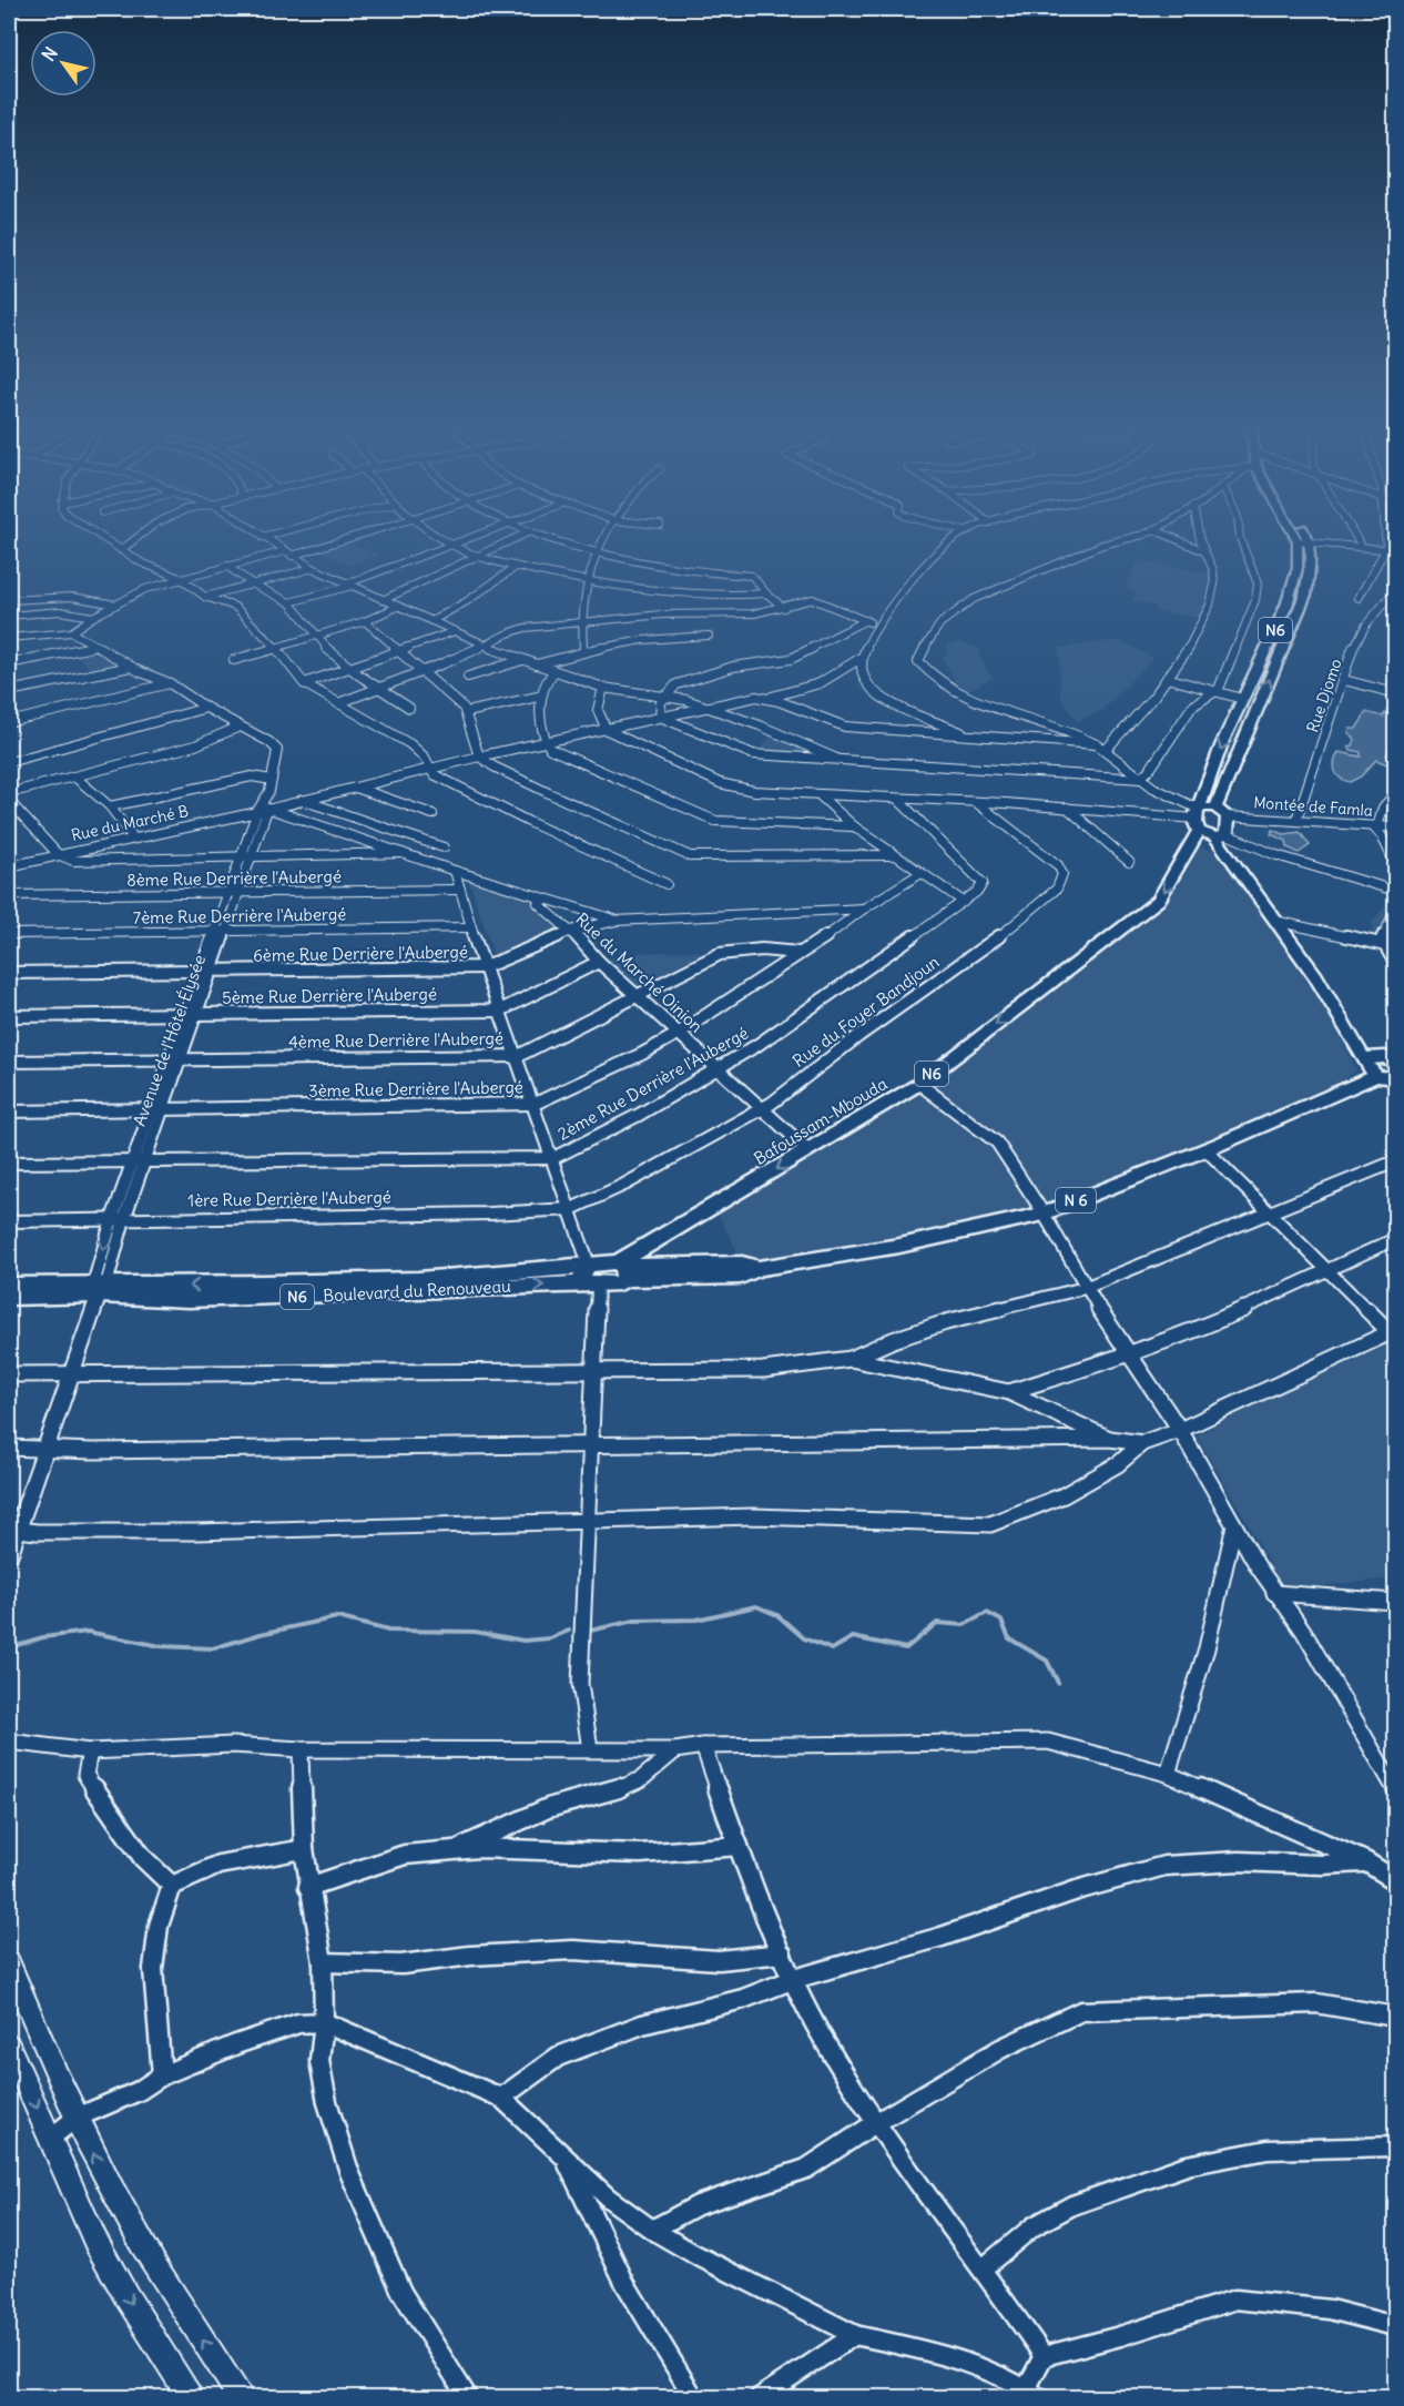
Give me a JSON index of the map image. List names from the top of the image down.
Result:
{
  "streets": {
    "highway": [
      "N6",
      "Bafoussam-Mbouda",
      "N 6",
      "Boulevard du Renouveau"
    ],
    "street": [
      "Rue Djomo",
      "Montée de Famla",
      "Rue du Marché B",
      "8ème Rue Derrière l'Aubergé",
      "7ème Rue Derrière l'Aubergé",
      "6ème Rue Derrière l'Aubergé",
      "Rue du Marché Oinion",
      "5ème Rue Derrière l'Aubergé",
      "Rue du Foyer Bandjoun",
      "Avenue de l'Hôtel Élysée",
      "4ème Rue Derrière l'Aubergé",
      "2ème Rue Derrière l'Aubergé",
      "3ème Rue Derrière l'Aubergé",
      "1ère Rue Derrière l'Aubergé"
    ]
  },
  "crossings": [
    ["N6", "Bafoussam-Mbouda"],
    ["Rue Djomo", "Montée de Famla"],
    ["Rue du Marché B", "Avenue de l'Hôtel Élysée"],
    ["8ème Rue Derrière l'Aubergé", "Avenue de l'Hôtel Élysée"],
    ["7ème Rue Derrière l'Aubergé", "Avenue de l'Hôtel Élysée"],
    ["6ème Rue Derrière l'Aubergé", "Rue du Marché Oinion"],
    ["6ème Rue Derrière l'Aubergé", "Avenue de l'Hôtel Élysée"],
    ["6ème Rue Derrière l'Aubergé", "3ème Rue Derrière l'Aubergé"],
    ["Rue du Marché Oinion", "5ème Rue Derrière l'Aubergé"],
    ["Rue du Marché Oinion", "Rue du Foyer Bandjoun"],
    ["Rue du Marché Oinion", "4ème Rue Derrière l'Aubergé"],
    ["Rue du Marché Oinion", "2ème Rue Derrière l'Aubergé"],
    ["Rue du Marché Oinion", "3ème Rue Derrière l'Aubergé"],
    ["Rue du Marché Oinion", "Bafoussam-Mbouda"],
    ["5ème Rue Derrière l'Aubergé", "Avenue de l'Hôtel Élysée"],
    ["Rue du Foyer Bandjoun", "1ère Rue Derrière l'Aubergé"],
    ["Avenue de l'Hôtel Élysée", "4ème Rue Derrière l'Aubergé"],
    ["Avenue de l'Hôtel Élysée", "2ème Rue Derrière l'Aubergé"],
    ["Avenue de l'Hôtel Élysée", "3ème Rue Derrière l'Aubergé"],
    ["Avenue de l'Hôtel Élysée", "1ère Rue Derrière l'Aubergé"],
    ["Avenue de l'Hôtel Élysée", "Boulevard du Renouveau"],
    ["4ème Rue Derrière l'Aubergé", "3ème Rue Derrière l'Aubergé"],
    ["Bafoussam-Mbouda", "N 6"],
    ["Bafoussam-Mbouda", "Boulevard du Renouveau"],
    ["N 6", "Boulevard du Renouveau"]
  ],
  "one_way": ["Bafoussam-Mbouda"],
  "north": "top left"
}
